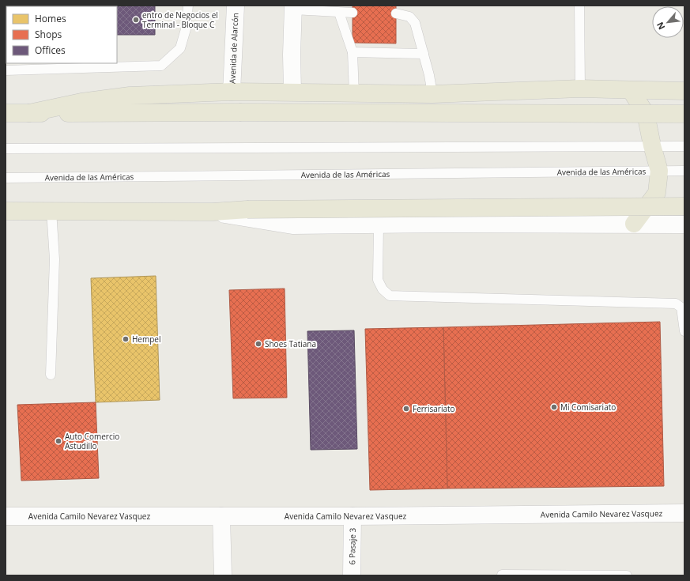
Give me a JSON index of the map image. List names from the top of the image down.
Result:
{
  "streets": {
    "street": ["Avenida de Alarcón", "Avenida Camilo Nevarez Vasquez", "6 Pasaje 3"],
    "lane": ["Avenida de las Américas"]
  },
  "crossings": [
    ["Avenida Camilo Nevarez Vasquez", "6 Pasaje 3"]
  ],
  "places": [
    "entro de Negocios el Terminal - Bloque C",
    "Hempel",
    "Shoes Tatiana",
    "Mi Comisariato",
    "Ferrisariato",
    "Auto Comercio Astudillo"
  ],
  "legend": ["Homes", "Shops", "Offices"],
  "north": "bottom left"
}
